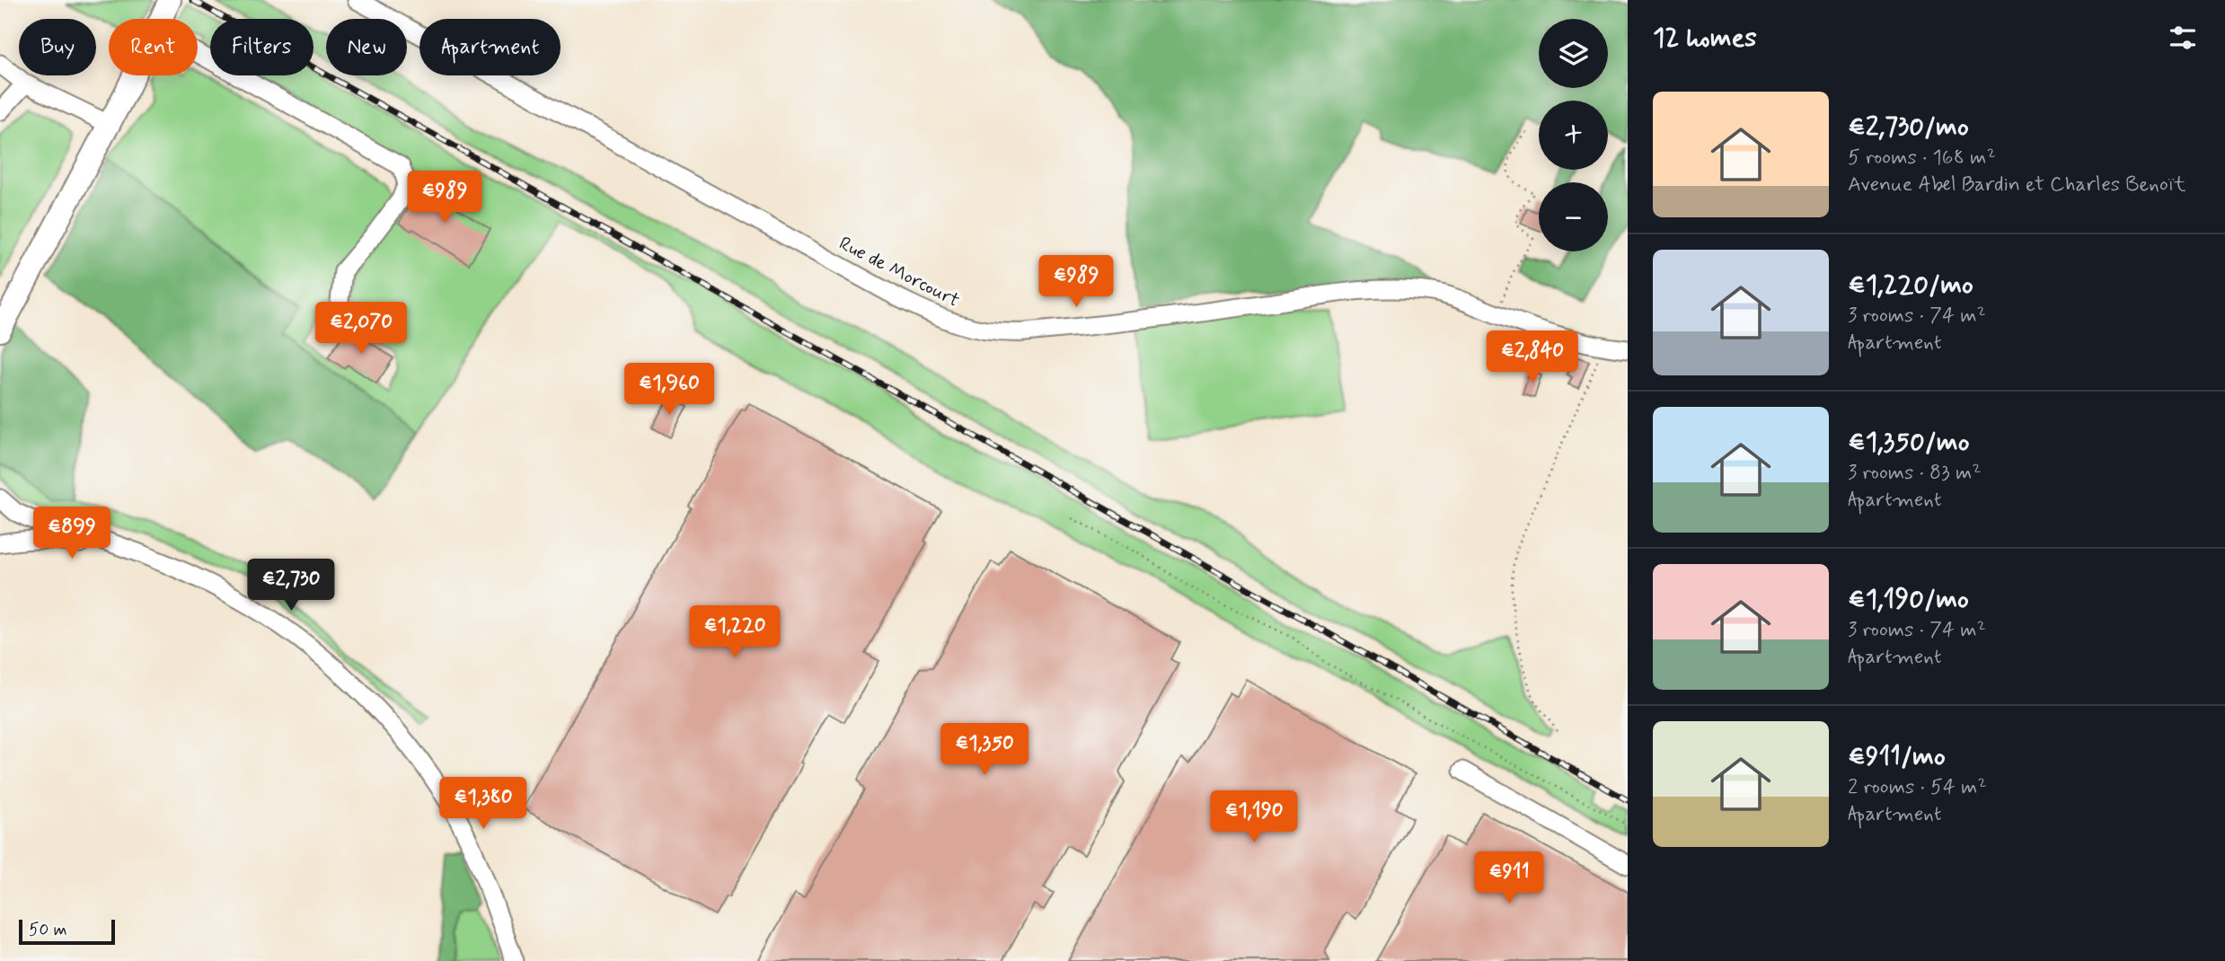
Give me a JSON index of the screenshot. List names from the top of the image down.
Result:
{
  "streets": {
    "street": ["Rue de Morcourt"]
  },
  "scale_bar": "50 m",
  "page": {
    "heading": "12 homes",
    "map_buttons": ["+", "−"],
    "chip": [
      "Buy",
      "Rent",
      "Filters",
      "New",
      "Apartment"
    ],
    "list": [
      {
        "name": "€2,730/mo",
        "note": "5 rooms · 168 m² · Avenue Abel Bardin et Charles Benoït"
      },
      {
        "name": "€1,220/mo",
        "note": "3 rooms · 74 m² · Apartment"
      },
      {
        "name": "€1,350/mo",
        "note": "3 rooms · 83 m² · Apartment"
      },
      {
        "name": "€1,190/mo",
        "note": "3 rooms · 74 m² · Apartment"
      },
      {
        "name": "€911/mo",
        "note": "2 rooms · 54 m² · Apartment"
      }
    ],
    "price": [
      "€989",
      "€989",
      "€2,070",
      "€2,840",
      "€1,960",
      "€899",
      "€2,730",
      "€1,220",
      "€1,350",
      "€1,380",
      "€1,190",
      "€911"
    ],
    "scale": "50 m"
  }
}
